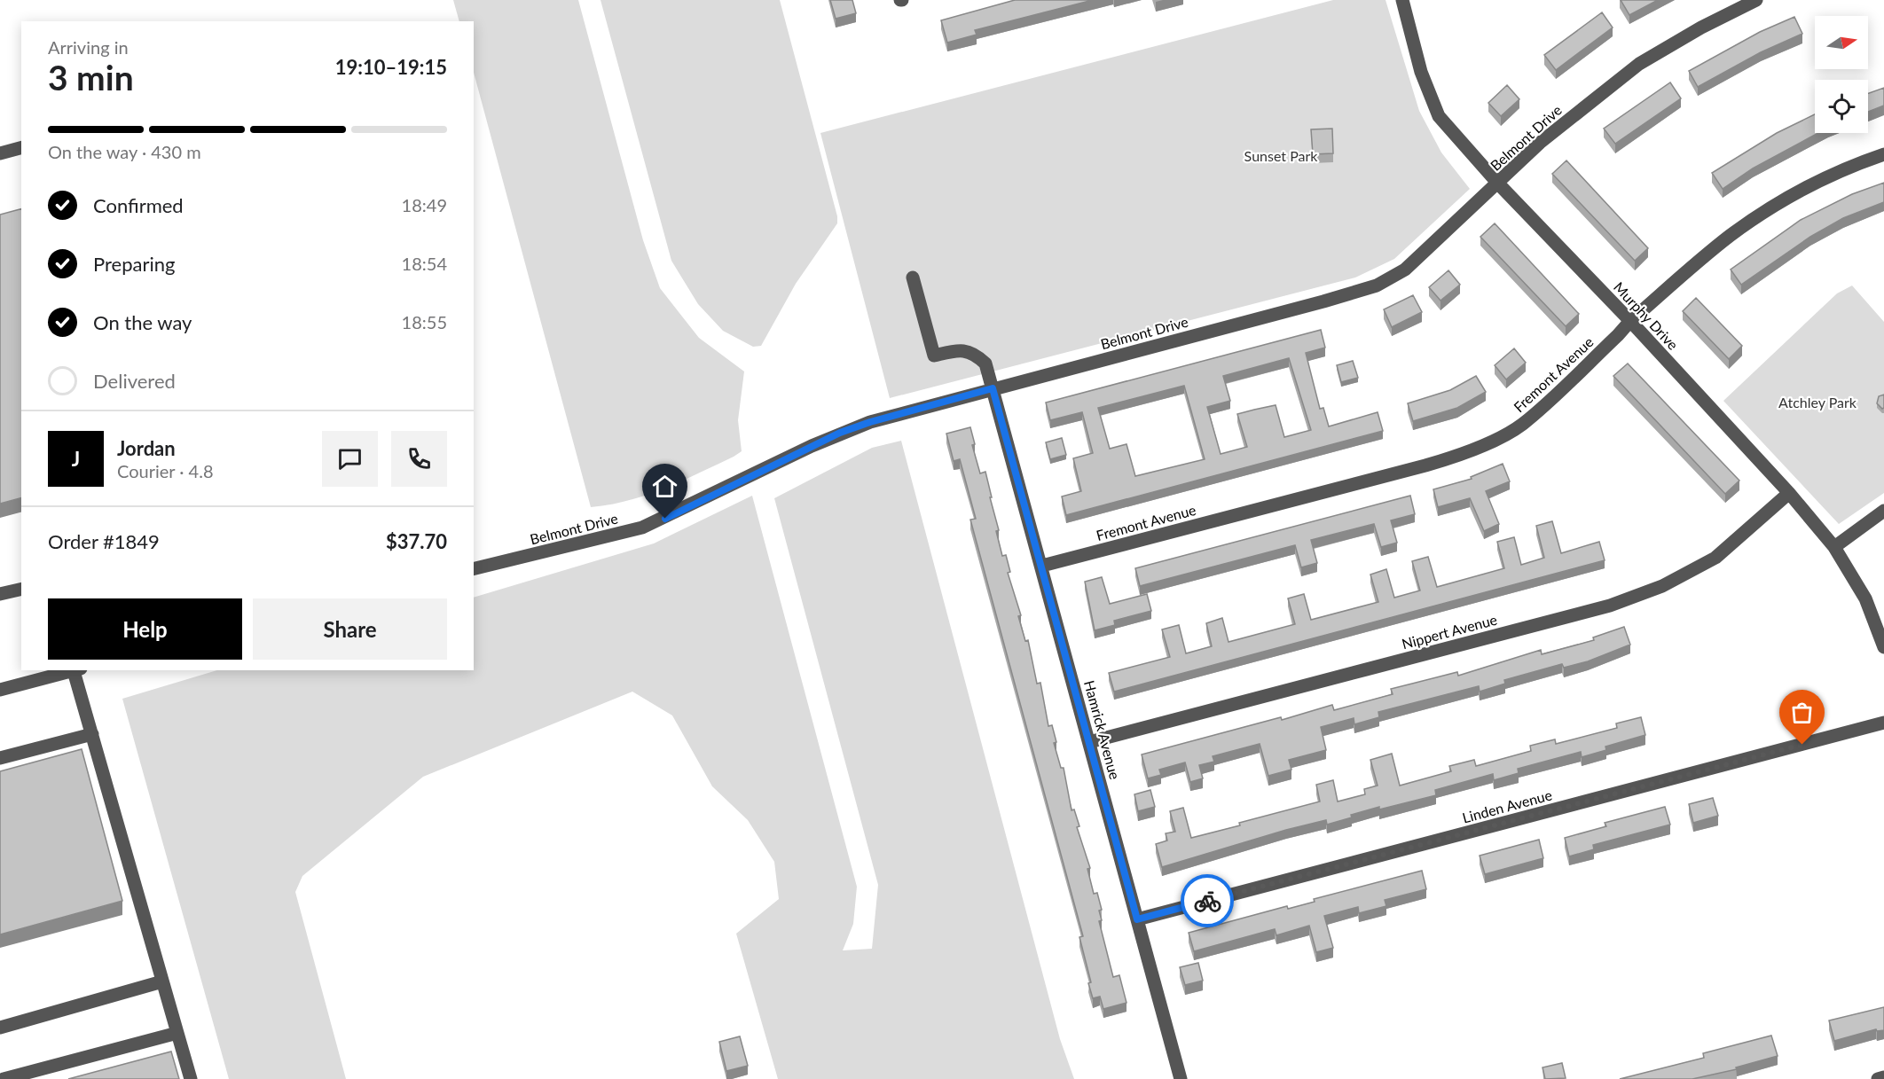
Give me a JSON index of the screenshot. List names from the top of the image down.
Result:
{
  "streets": {
    "street": [
      "Belmont Drive",
      "Murphy Drive",
      "Fremont Avenue",
      "Nippert Avenue",
      "Hamrick Avenue",
      "Linden Avenue"
    ]
  },
  "crossings": [
    ["Belmont Drive", "Murphy Drive"],
    ["Belmont Drive", "Hamrick Avenue"],
    ["Murphy Drive", "Fremont Avenue"],
    ["Murphy Drive", "Nippert Avenue"],
    ["Fremont Avenue", "Hamrick Avenue"],
    ["Nippert Avenue", "Hamrick Avenue"],
    ["Hamrick Avenue", "Linden Avenue"]
  ],
  "parks": ["Sunset Park", "Atchley Park"],
  "north": "right",
  "page": {
    "heading": ["3 min", "Arriving in", "19:10–19:15"],
    "panel": [
      "Jordan",
      "Courier · 4.8",
      "Order #1849",
      "$37.70"
    ],
    "bar": "On the way · 430 m",
    "list": [
      ["Confirmed", "18:49"],
      ["Preparing", "18:54"],
      ["On the way", "18:55"],
      "Delivered"
    ],
    "round": "J",
    "buttons": ["Help", "Share"]
  }
}
